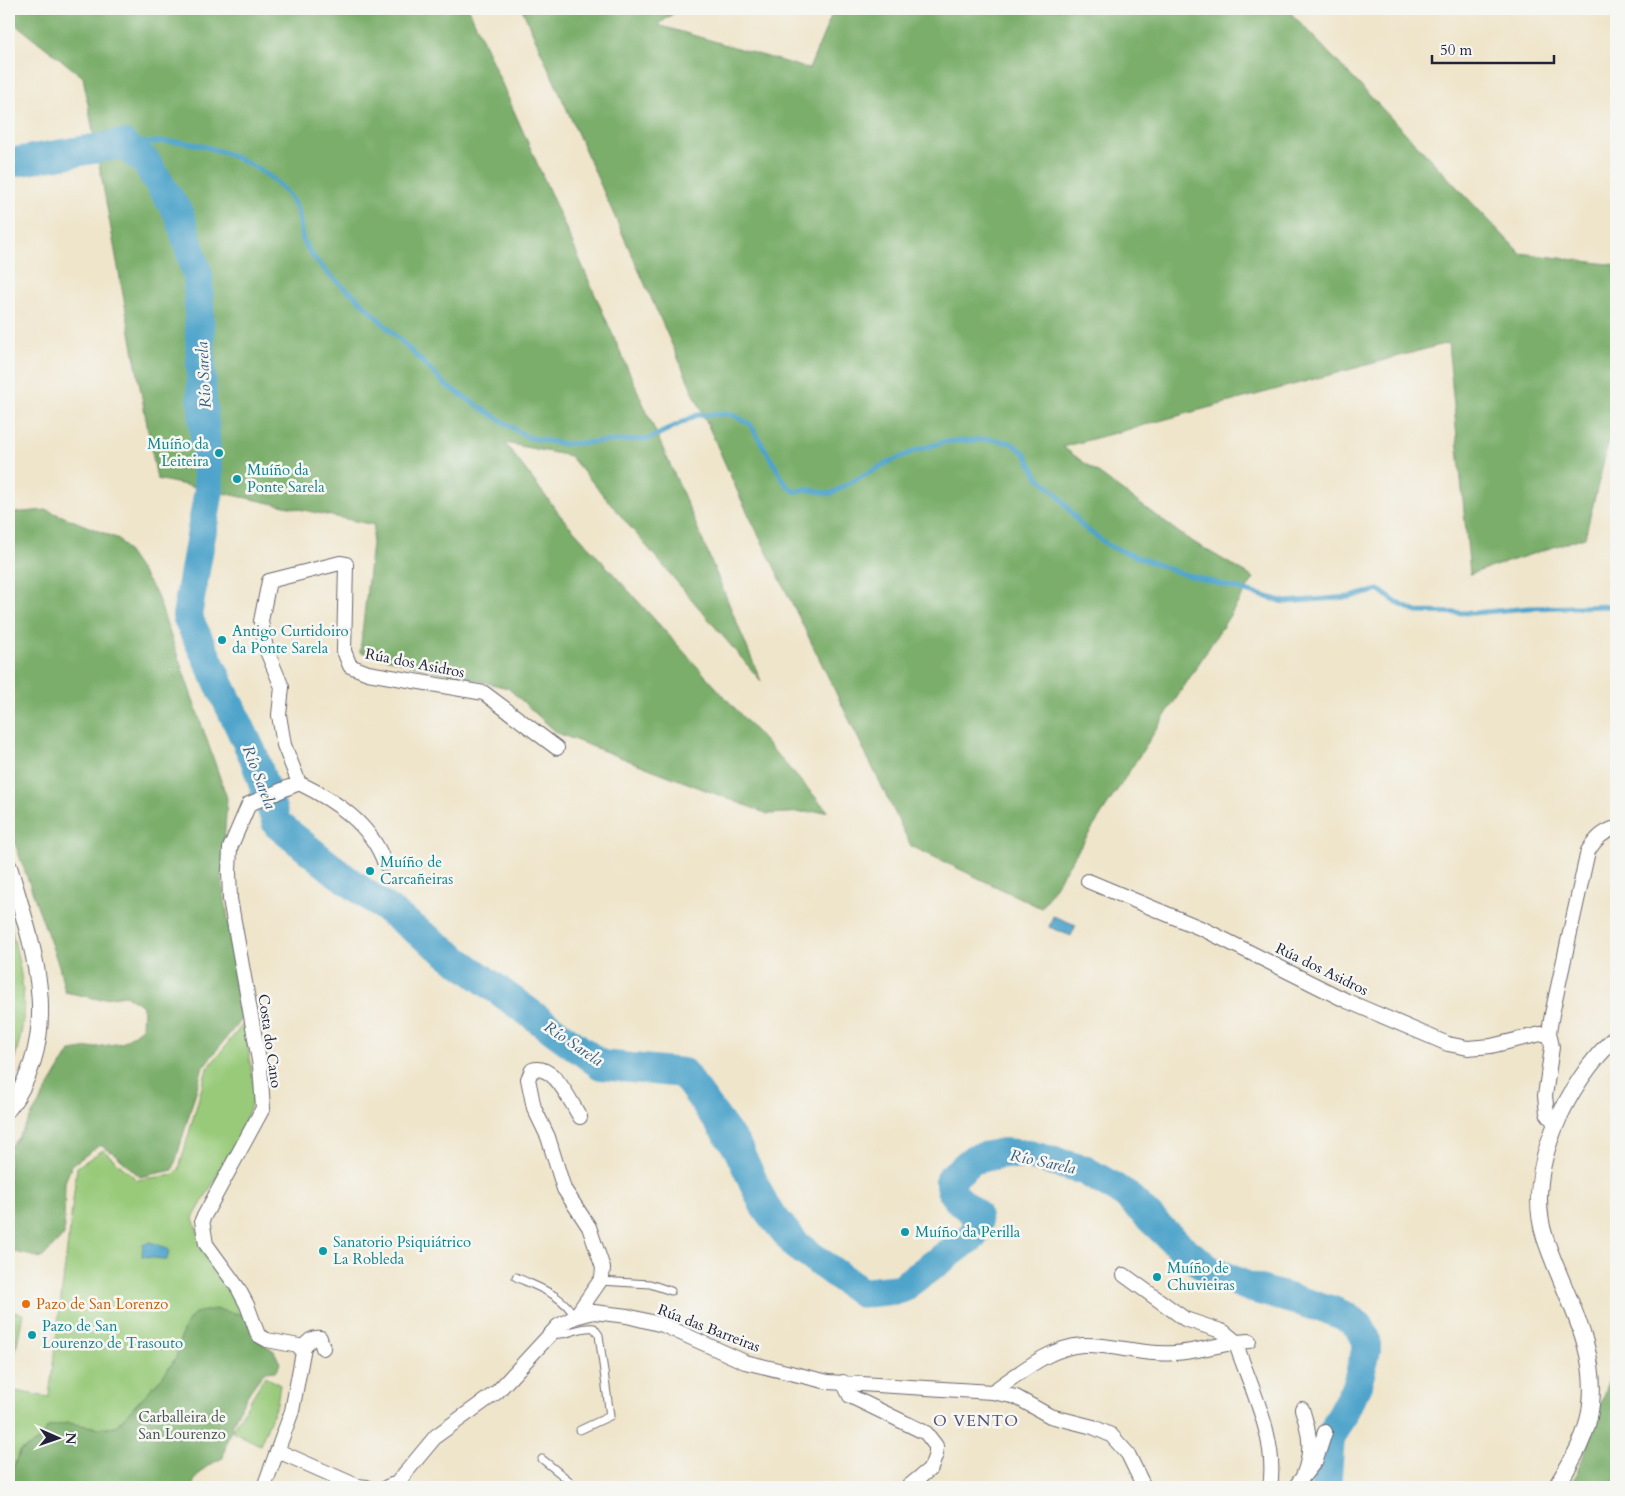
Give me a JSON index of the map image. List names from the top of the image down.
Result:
{
  "streets": {
    "street": ["Rúa dos Asidros", "Costa do Cano", "Rúa das Barreiras"]
  },
  "crossings": [
    ["Rúa dos Asidros", "Costa do Cano"]
  ],
  "districts": ["O VENTO"],
  "water": ["Río Sarela"],
  "parks": ["Carballeira de San Lourenzo"],
  "places": [
    "Muíño da Leiteira",
    "Muíño da Ponte Sarela",
    "Antigo Curtidoiro da Ponte Sarela",
    "Muíño de Carcañeiras",
    "Muíño da Perilla",
    "Sanatorio Psiquiátrico La Robleda",
    "Muíño de Chuvieiras",
    "Pazo de San Lorenzo",
    "Pazo de San Lourenzo de Trasouto"
  ],
  "scale_bar": "50 m",
  "north": "right"
}
